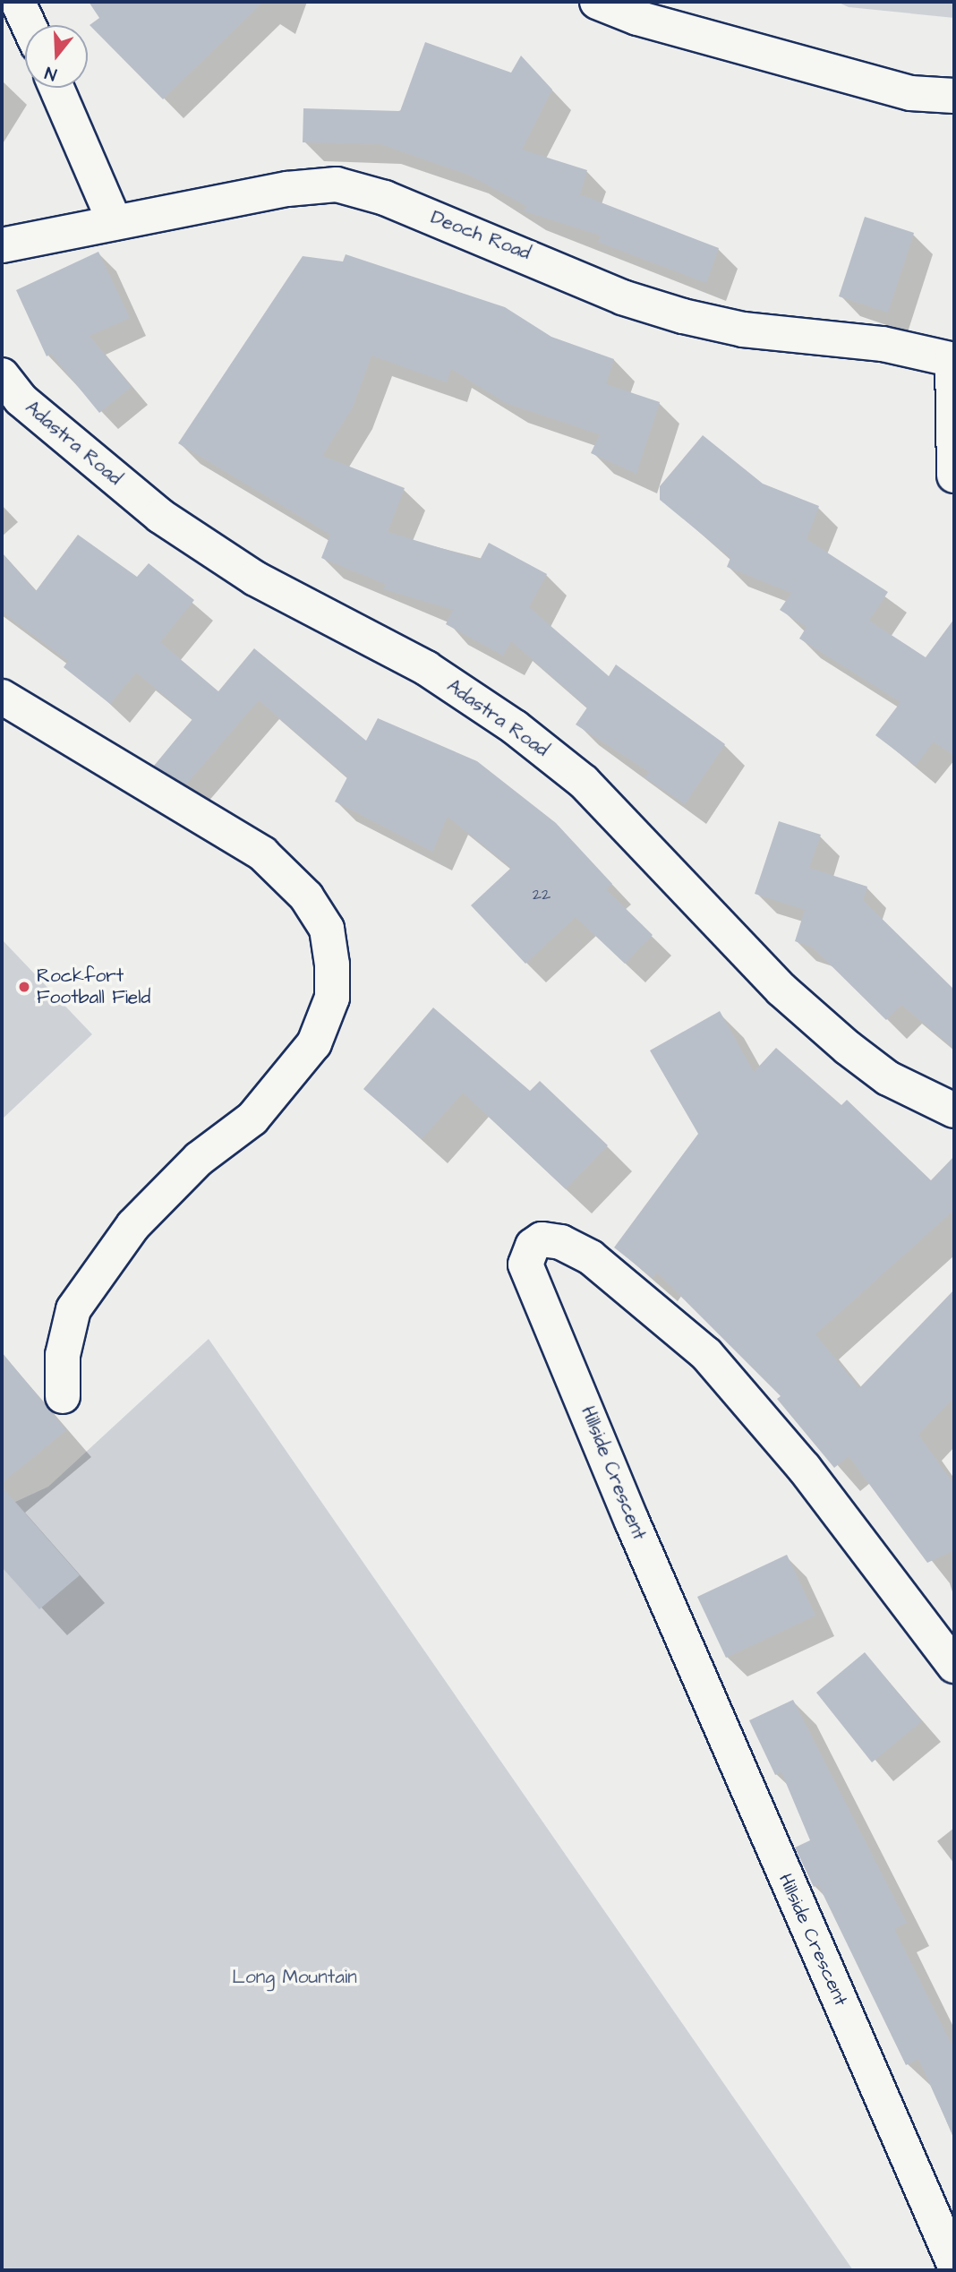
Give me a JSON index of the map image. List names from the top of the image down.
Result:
{
  "streets": {
    "street": ["Deoch Road", "Adastra Road", "Hillside Crescent"]
  },
  "parks": ["Long Mountain"],
  "places": ["Rockfort Football Field"],
  "house_numbers": ["22"],
  "north": "bottom"
}
